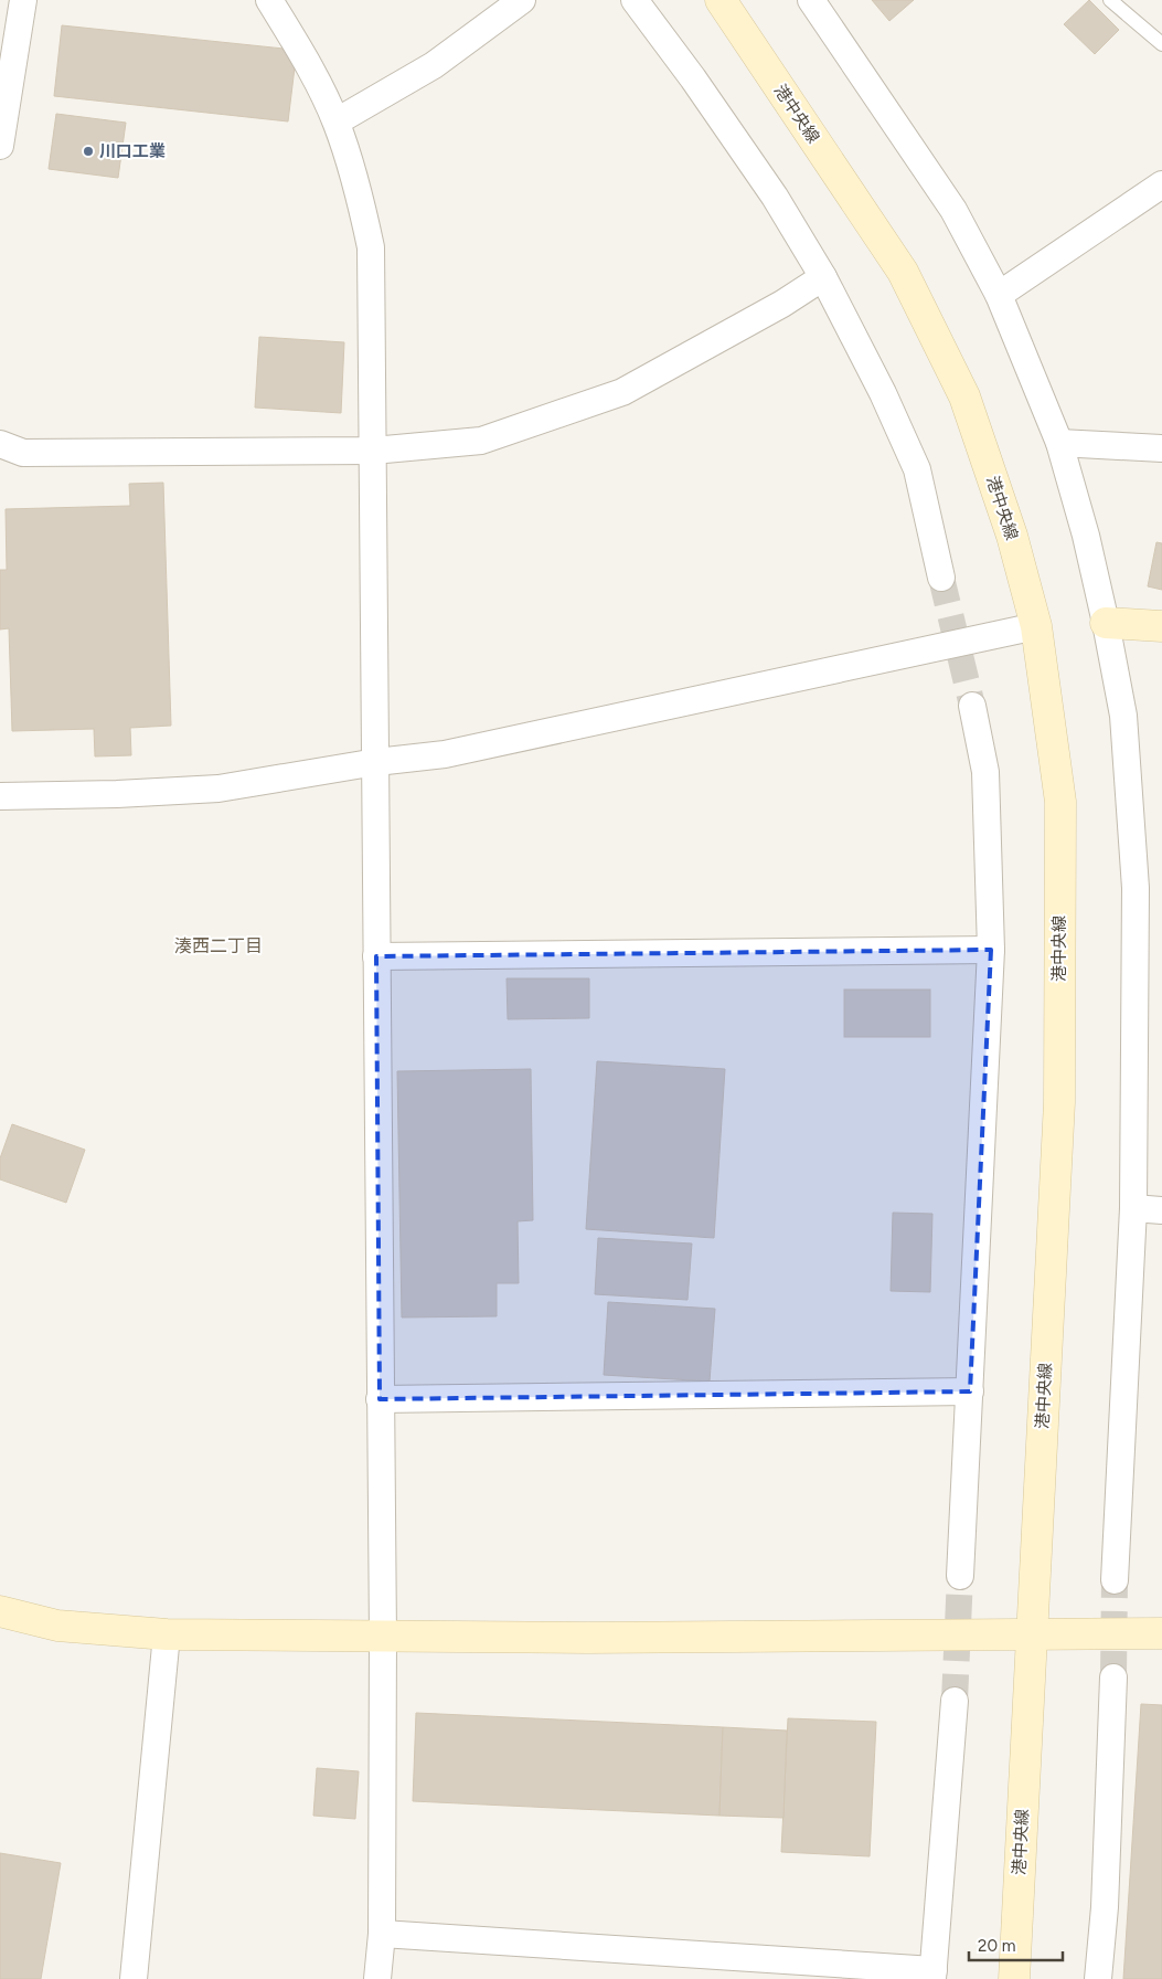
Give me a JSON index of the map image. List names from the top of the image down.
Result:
{
  "streets": {
    "street": ["港中央線"]
  },
  "districts": ["湊西二丁目"],
  "places": ["川口工業"],
  "scale_bar": "20 m"
}
